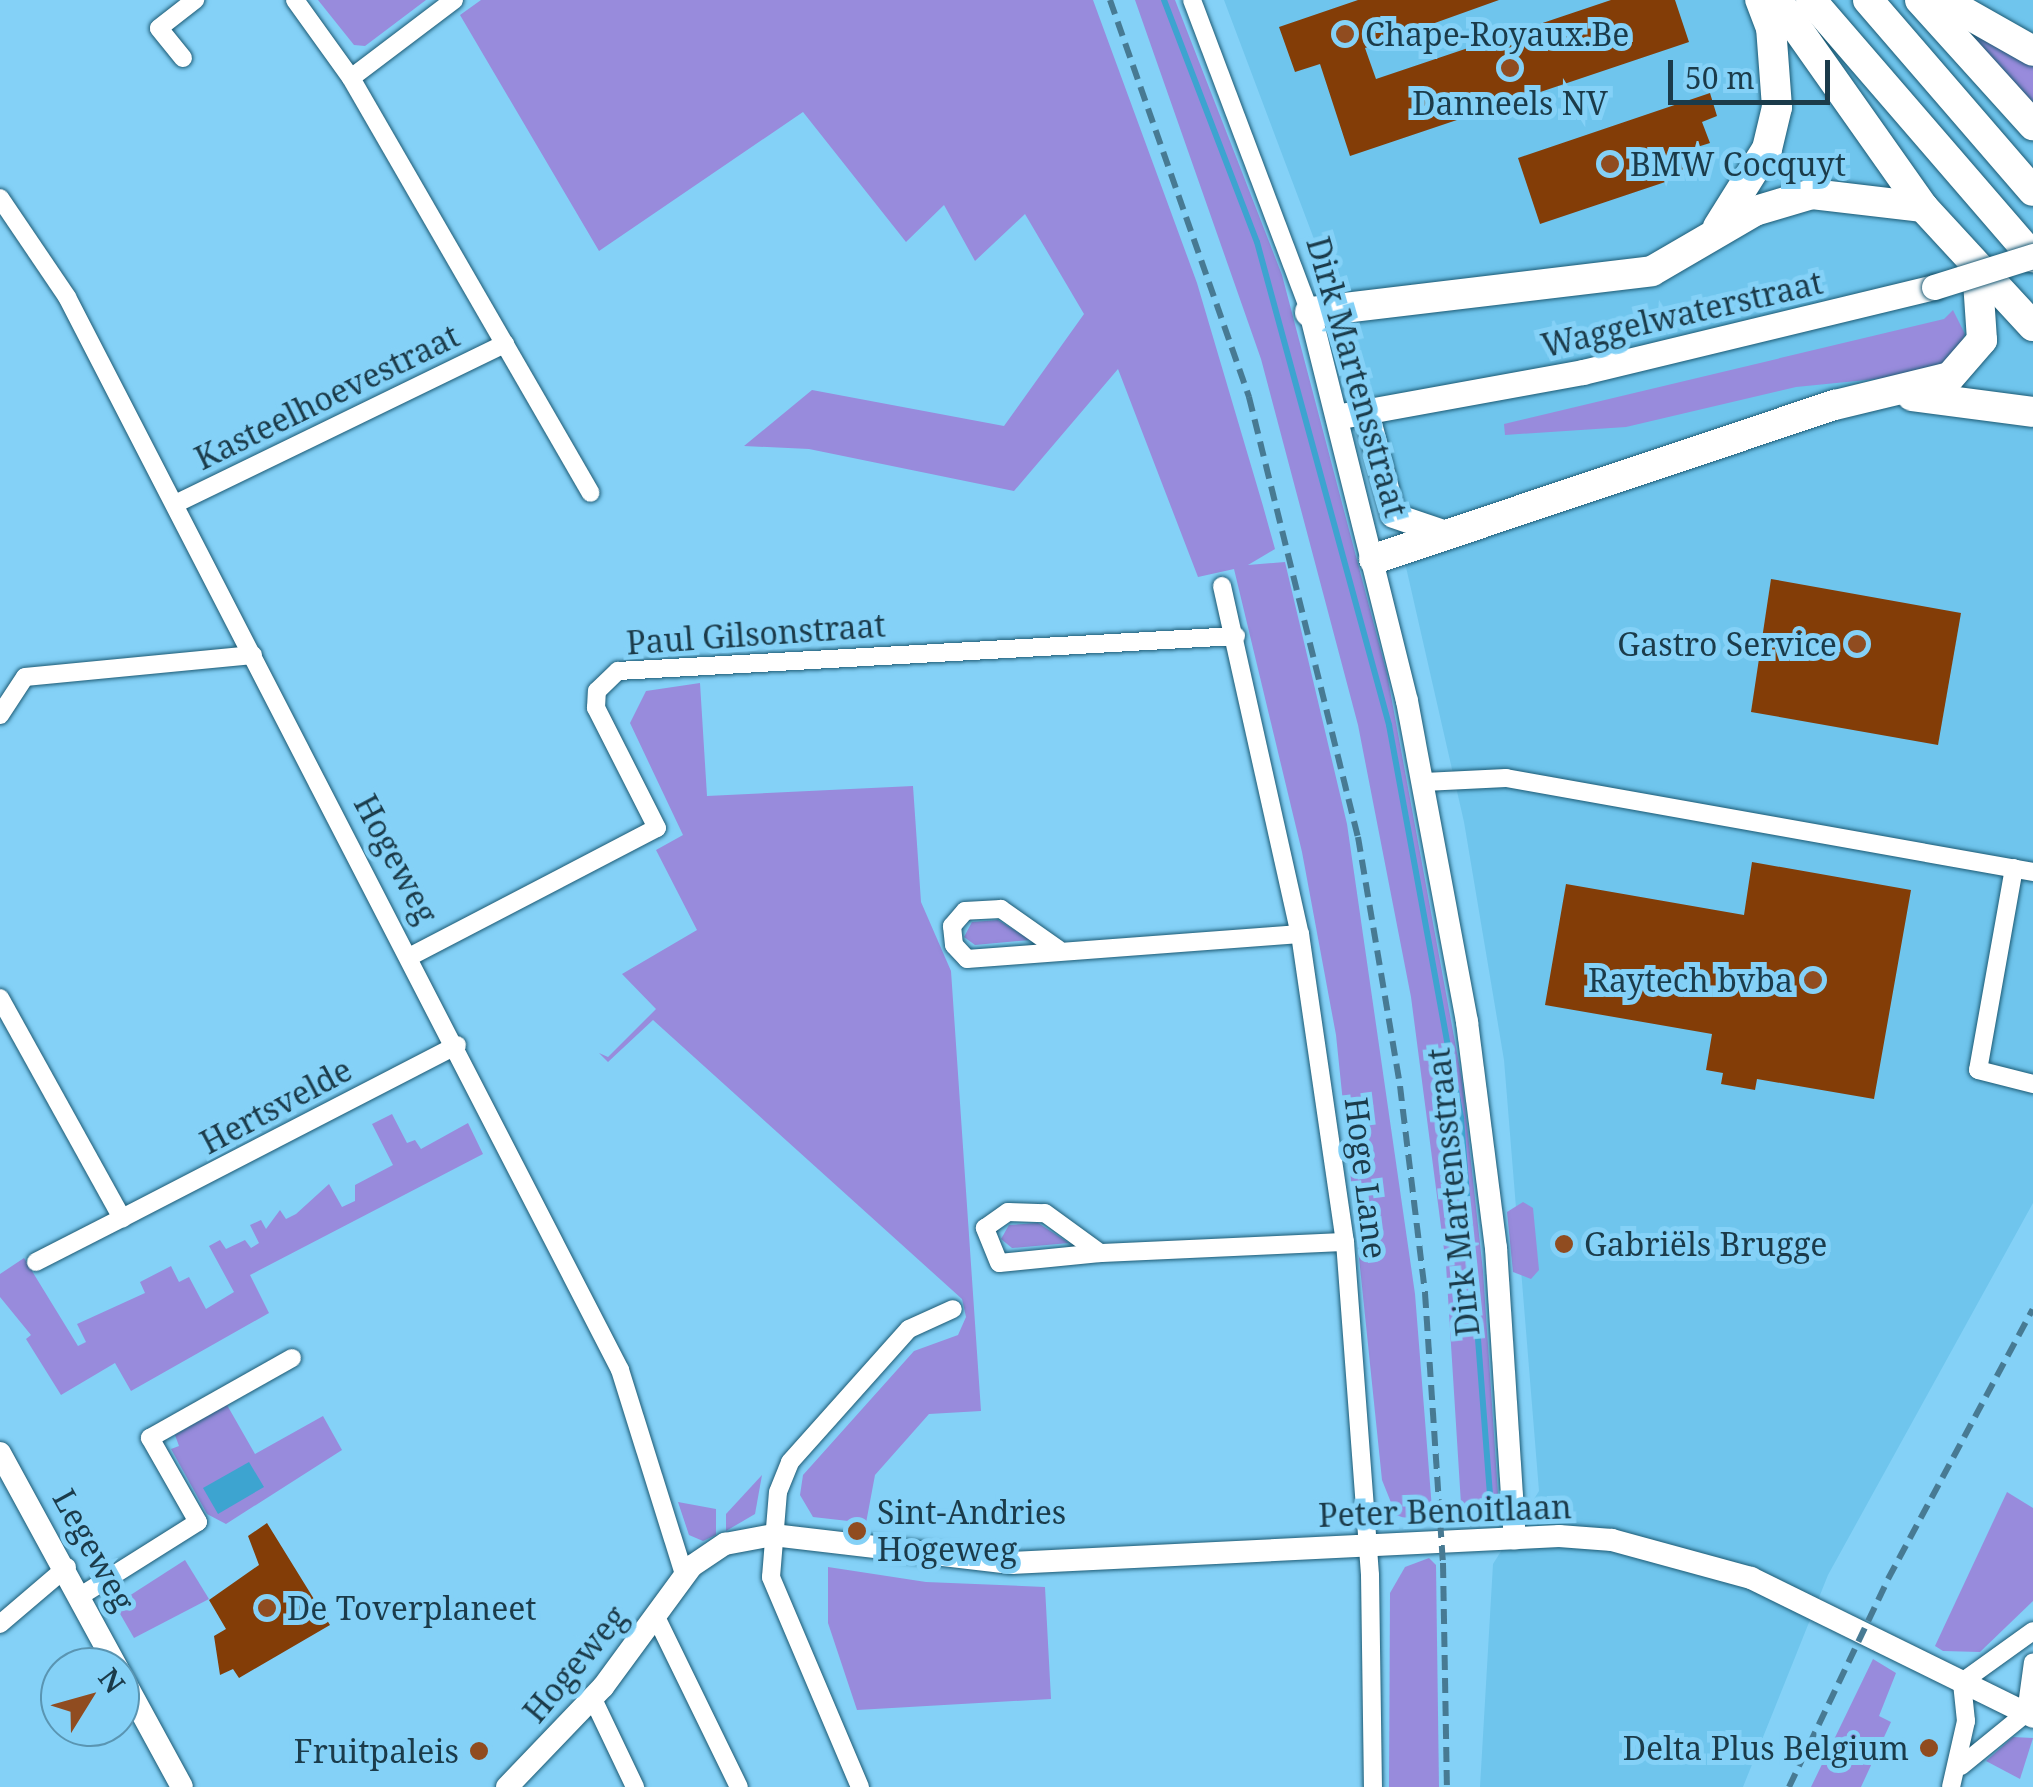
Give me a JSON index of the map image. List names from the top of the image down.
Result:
{
  "streets": {
    "main road": ["Waggelwaterstraat"],
    "street": [
      "Dirk Martensstraat",
      "Kasteelhoevestraat",
      "Paul Gilsonstraat",
      "Hogeweg",
      "Hertsvelde",
      "Hoge Lane",
      "Peter Benoitlaan",
      "Legeweg"
    ]
  },
  "crossings": [
    ["Waggelwaterstraat", "Dirk Martensstraat"],
    ["Dirk Martensstraat", "Peter Benoitlaan"],
    ["Kasteelhoevestraat", "Hogeweg"],
    ["Paul Gilsonstraat", "Hogeweg"],
    ["Paul Gilsonstraat", "Hoge Lane"],
    ["Hogeweg", "Hertsvelde"],
    ["Hogeweg", "Peter Benoitlaan"],
    ["Hoge Lane", "Peter Benoitlaan"]
  ],
  "places": [
    "Chape-Royaux.Be",
    "Danneels NV",
    "BMW Cocquyt",
    "Gastro Service",
    "Raytech bvba",
    "Gabriëls Brugge",
    "Sint-Andries Hogeweg",
    "De Toverplaneet",
    "Delta Plus Belgium",
    "Fruitpaleis"
  ],
  "scale_bar": "50 m",
  "north": "top right"
}
